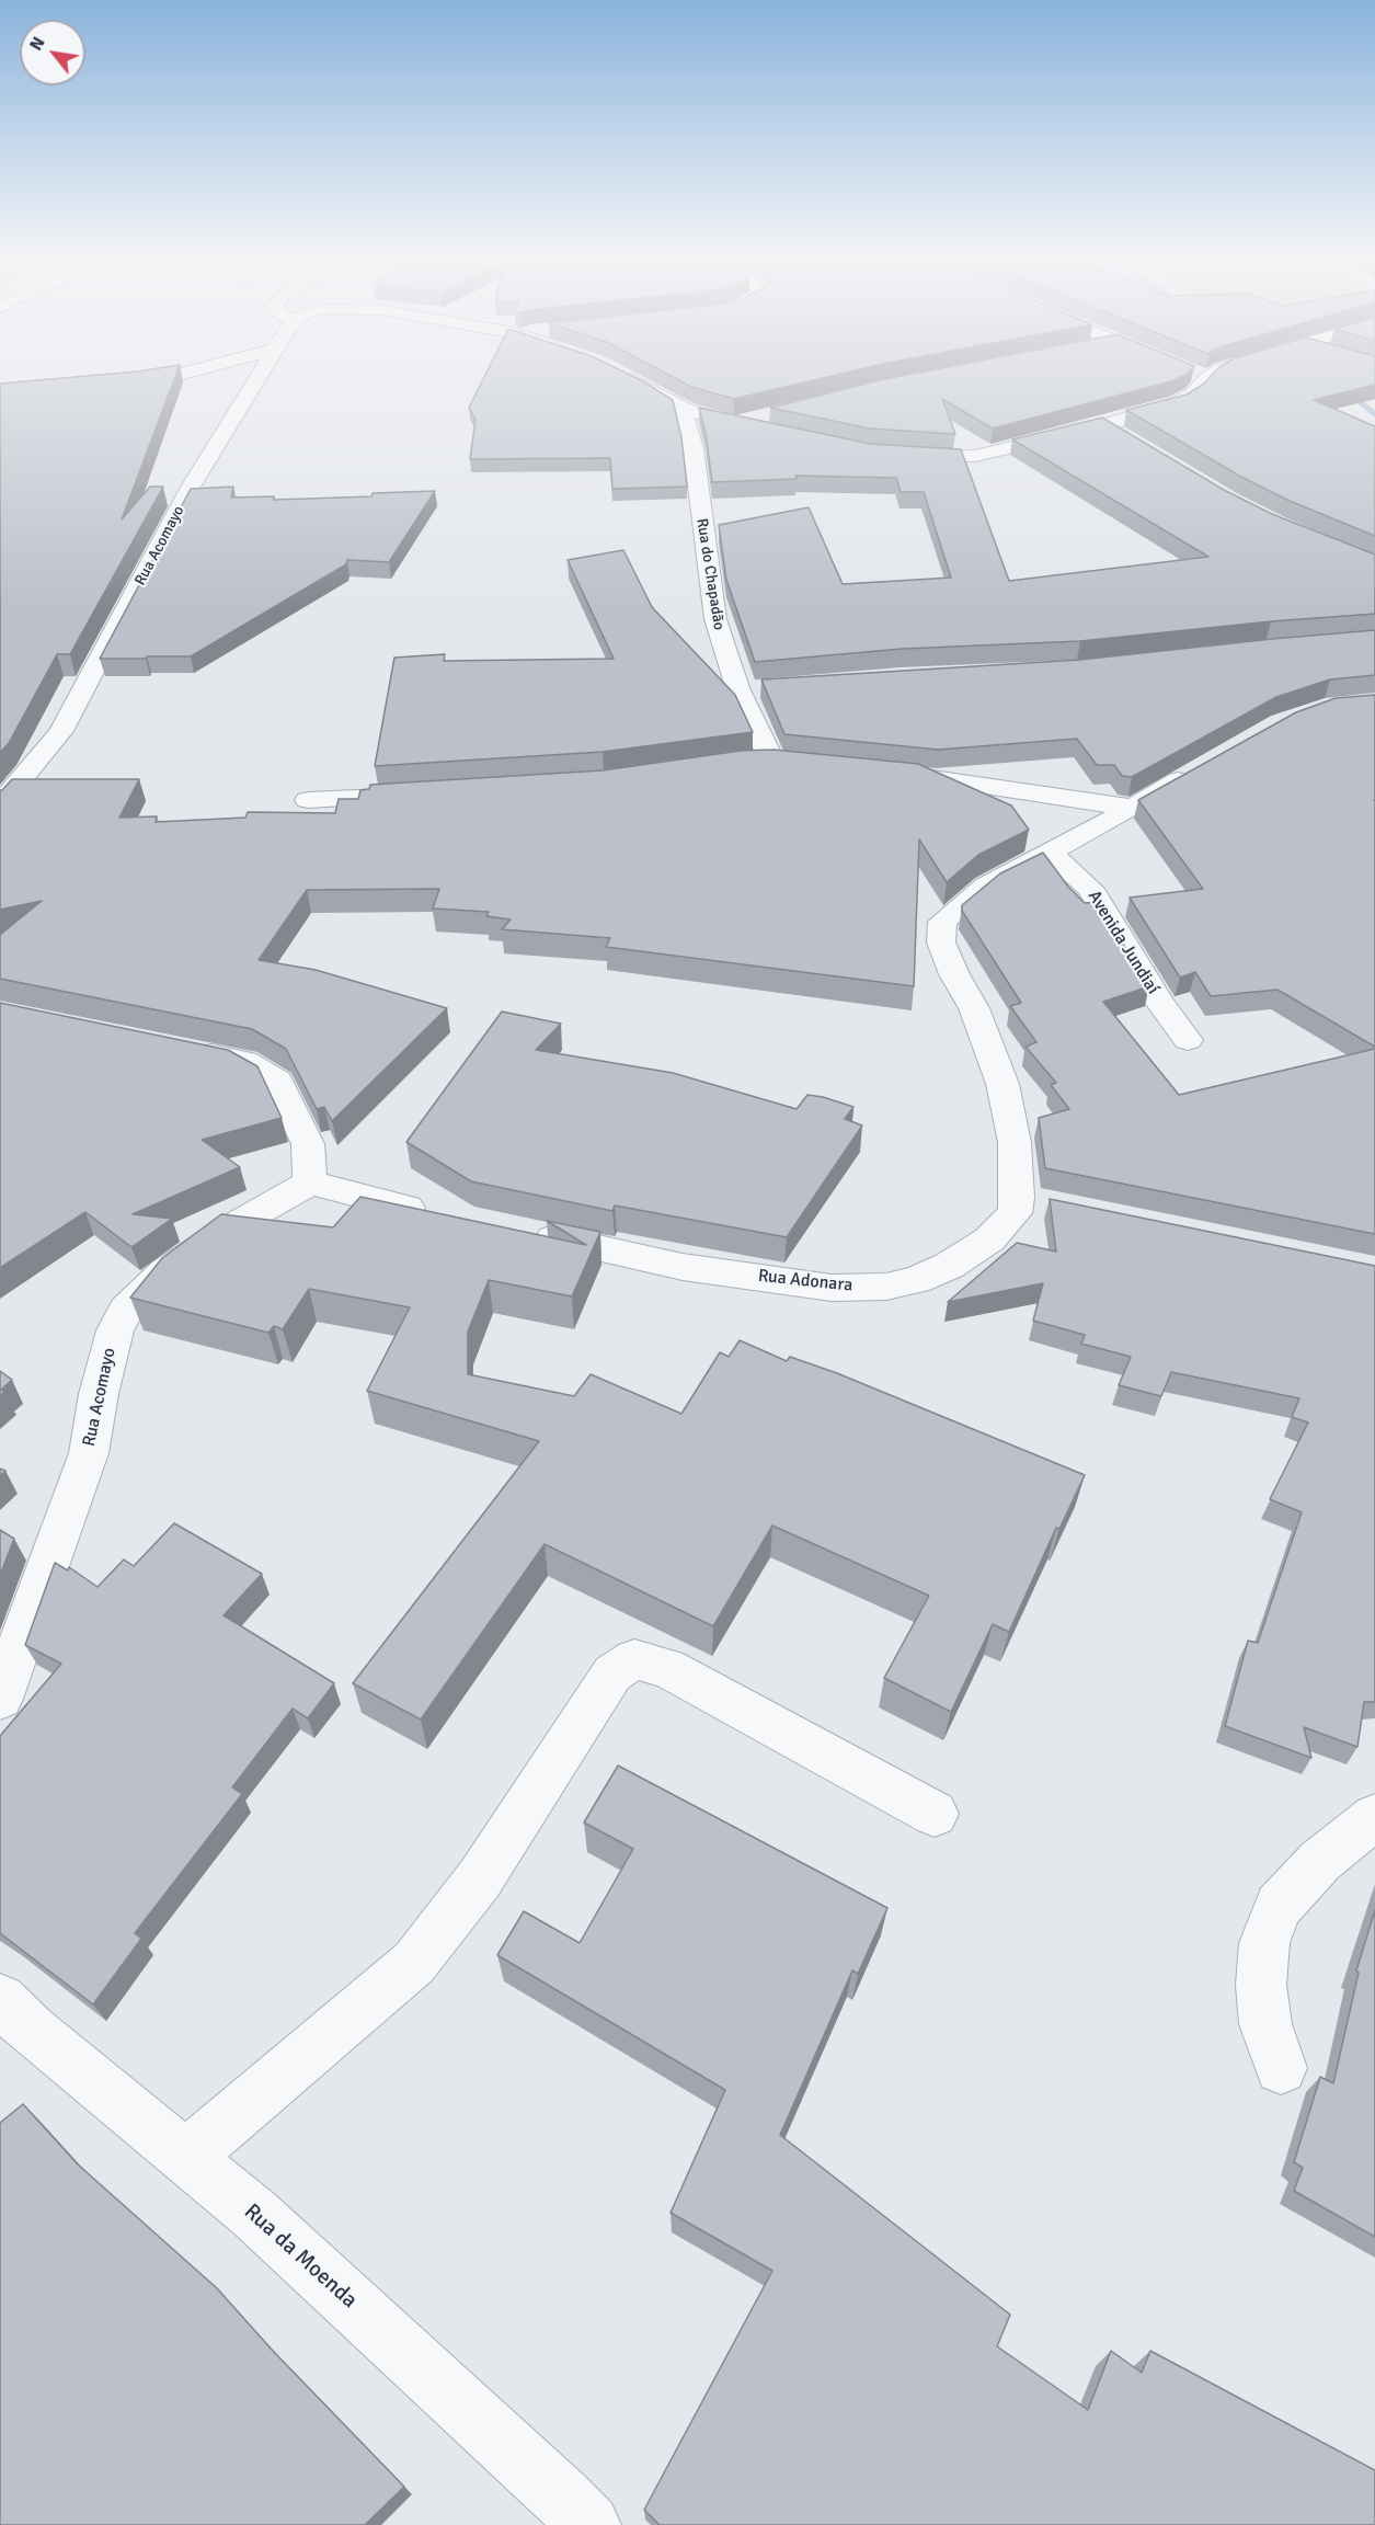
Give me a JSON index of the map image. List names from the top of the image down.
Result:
{
  "streets": {
    "street": [
      "Rua Acomayo",
      "Rua do Chapadão",
      "Avenida Jundiaí",
      "Rua Adonara",
      "Rua da Moenda"
    ]
  },
  "crossings": [
    ["Avenida Jundiaí", "Rua Adonara"]
  ],
  "north": "top left"
}
